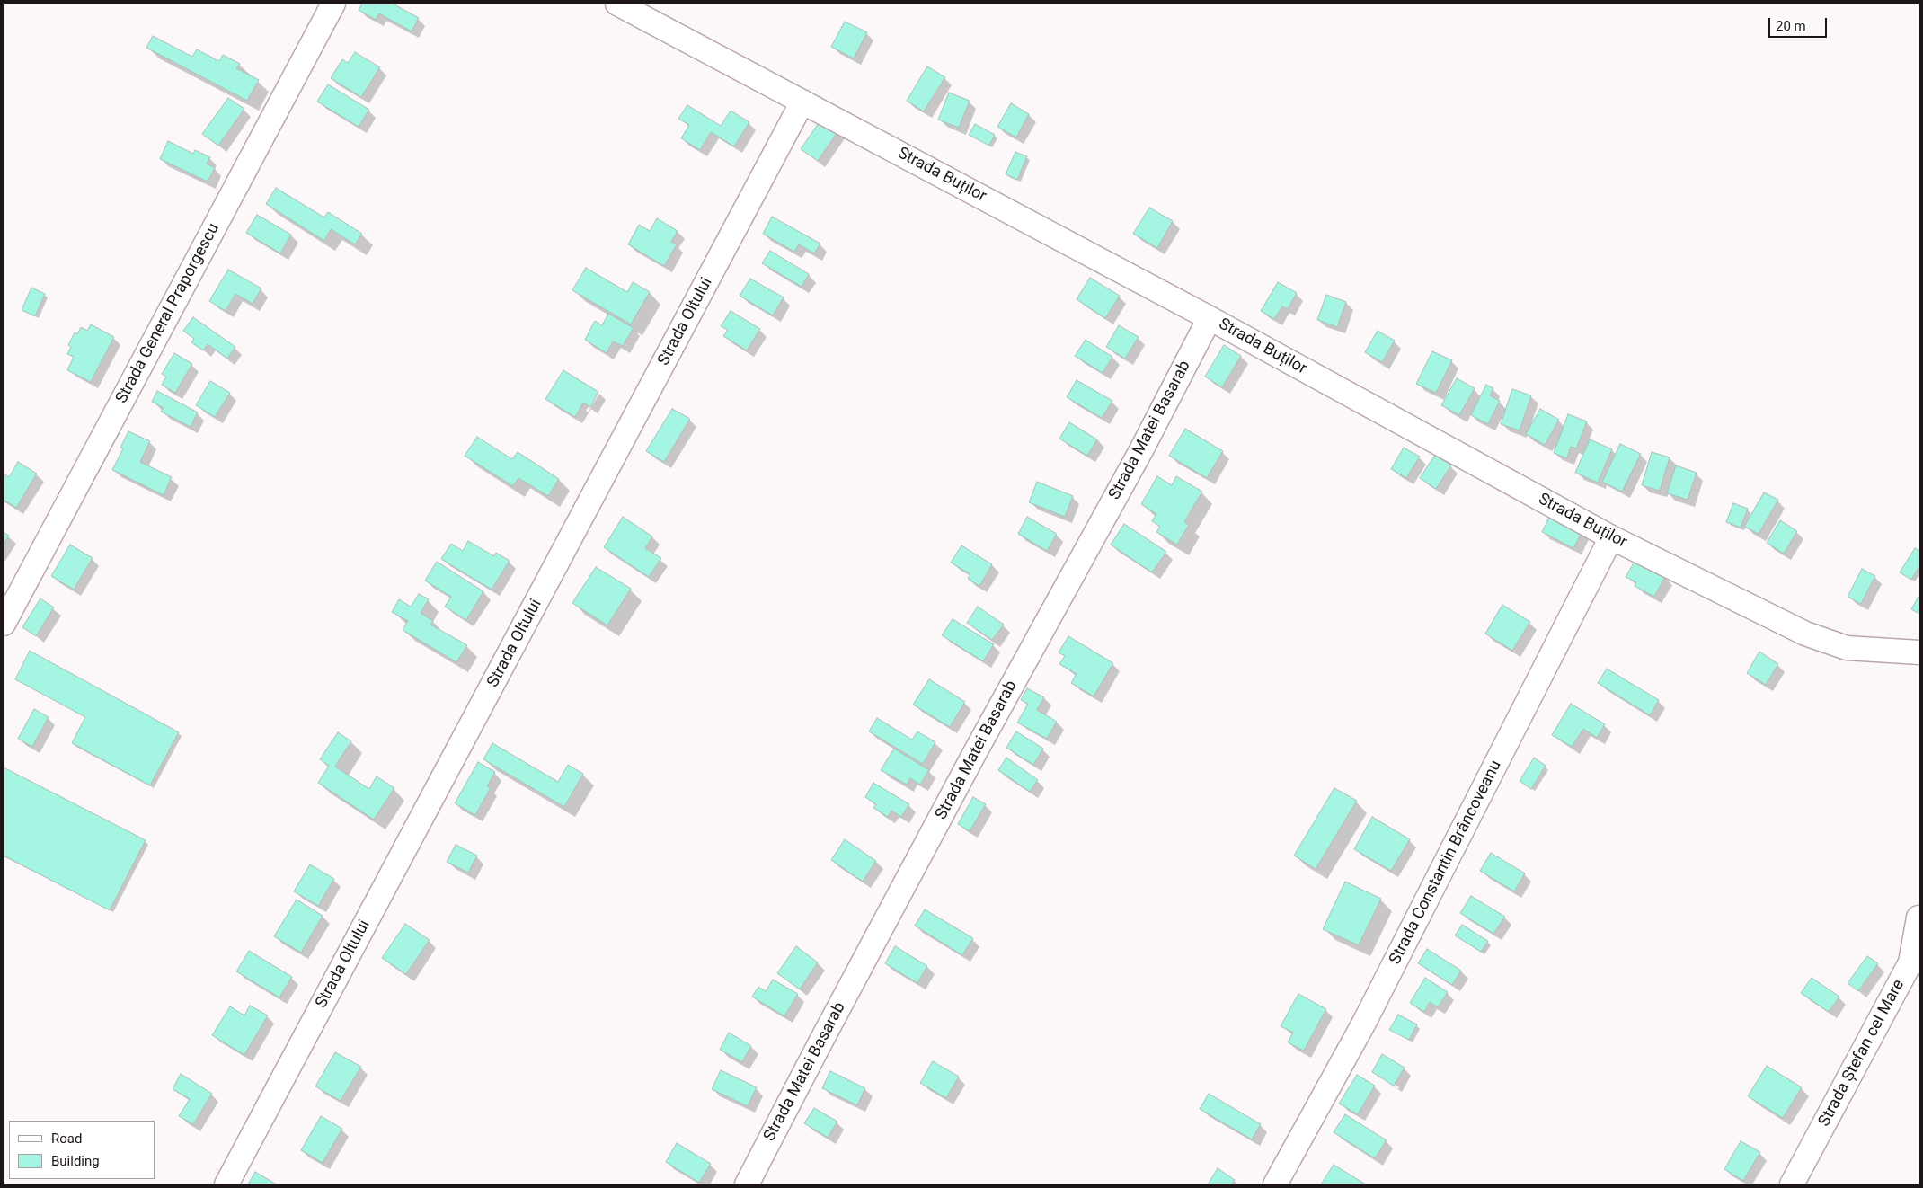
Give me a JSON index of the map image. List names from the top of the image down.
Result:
{
  "streets": {
    "street": [
      "Strada Buților",
      "Strada General Praporgescu",
      "Strada Oltului",
      "Strada Matei Basarab",
      "Strada Constantin Brâncoveanu",
      "Strada Ștefan cel Mare"
    ]
  },
  "crossings": [
    ["Strada Buților", "Strada Oltului"],
    ["Strada Buților", "Strada Matei Basarab"],
    ["Strada Buților", "Strada Constantin Brâncoveanu"]
  ],
  "legend": ["Road", "Building"],
  "scale_bar": "20 m"
}
